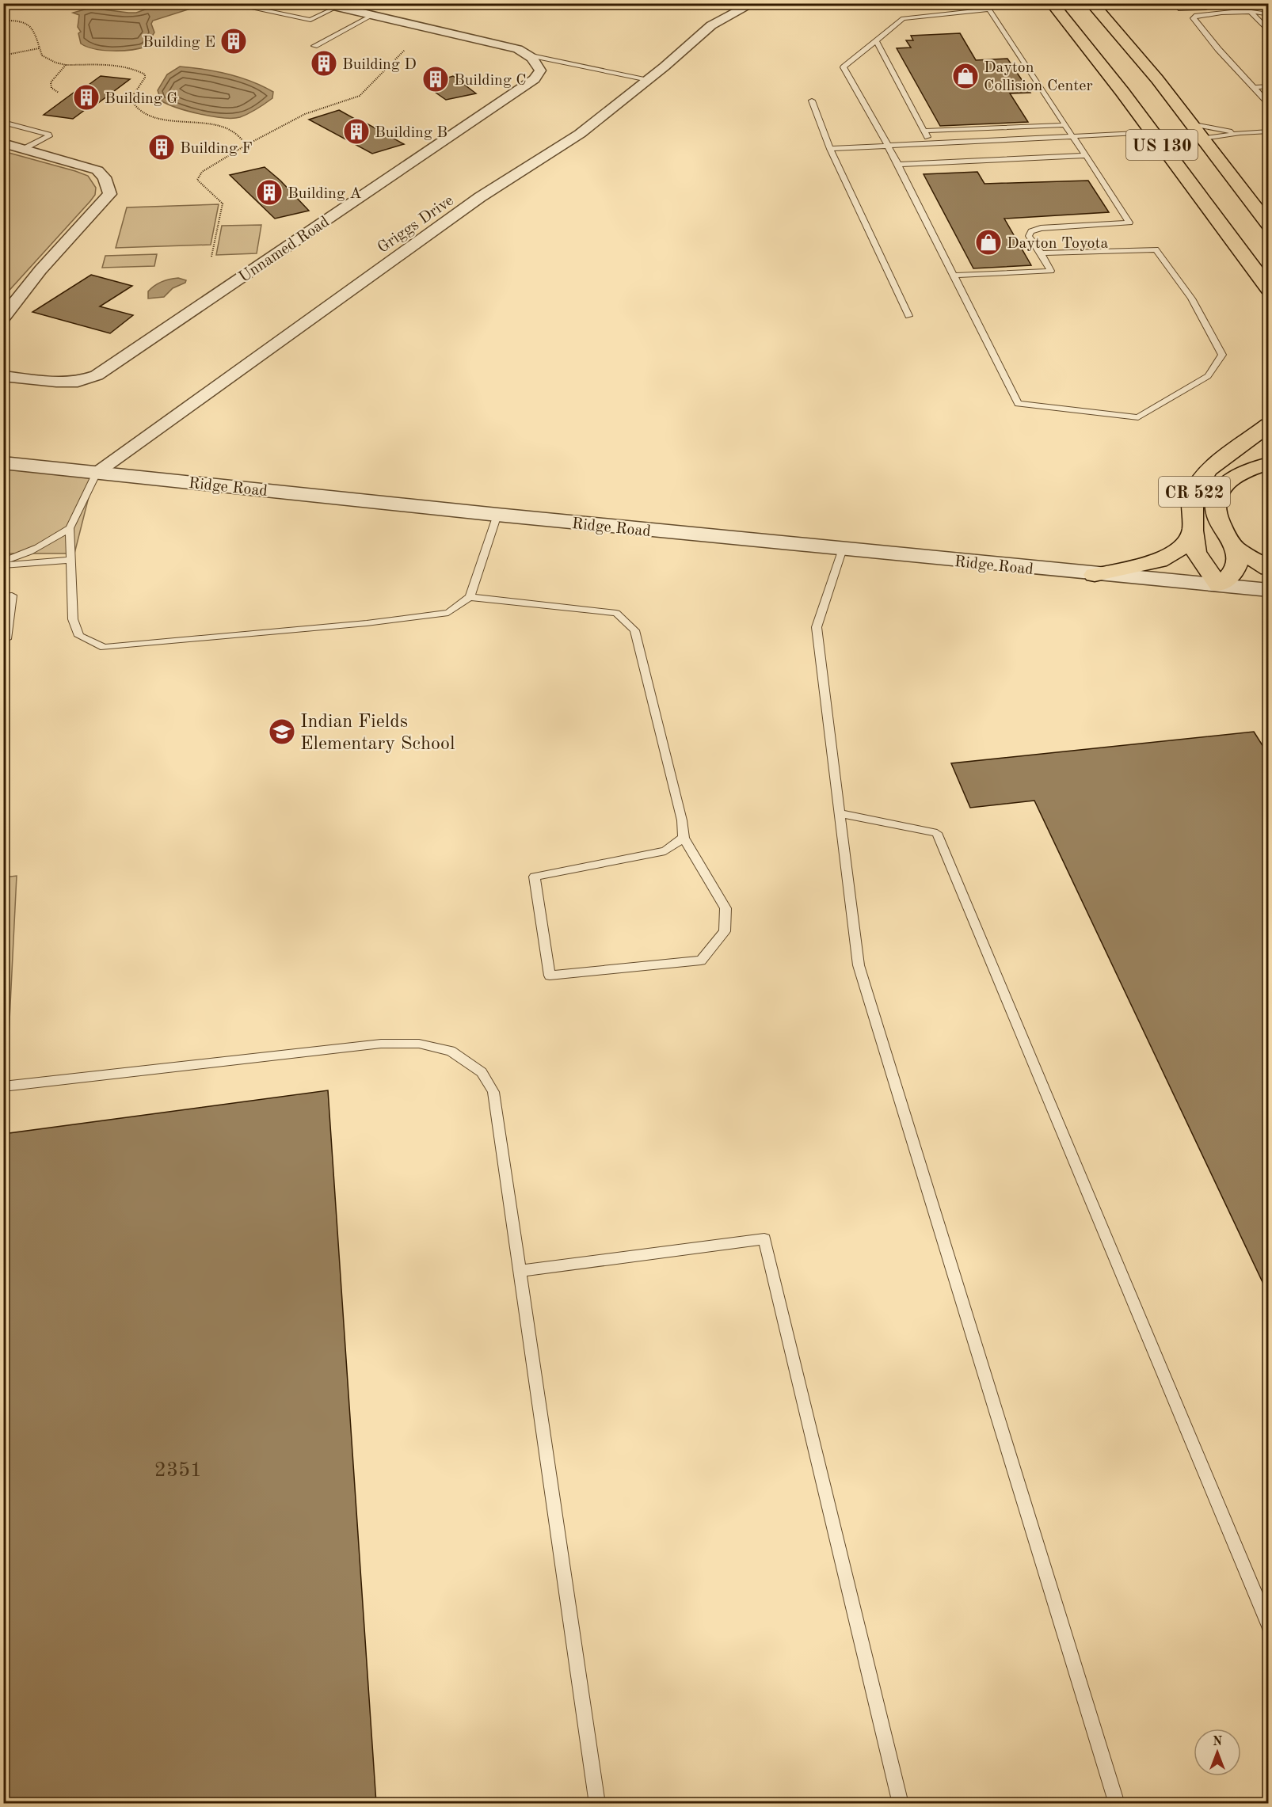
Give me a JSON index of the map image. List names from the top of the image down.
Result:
{
  "streets": {
    "highway": ["US 130", "CR 522"],
    "street": ["Griggs Drive", "Unnamed Road", "Ridge Road"]
  },
  "crossings": [
    ["Griggs Drive", "Ridge Road"],
    ["Ridge Road", "CR 522"]
  ],
  "places": {
    "building": [
      "Building E",
      "Building D",
      "Building C",
      "Building G",
      "Building B",
      "Building F",
      "Building A"
    ],
    "shop": ["Dayton Collision Center", "Dayton Toyota"],
    "school or university": ["Indian Fields Elementary School"]
  },
  "house_numbers": ["2351"],
  "north": "top"
}
